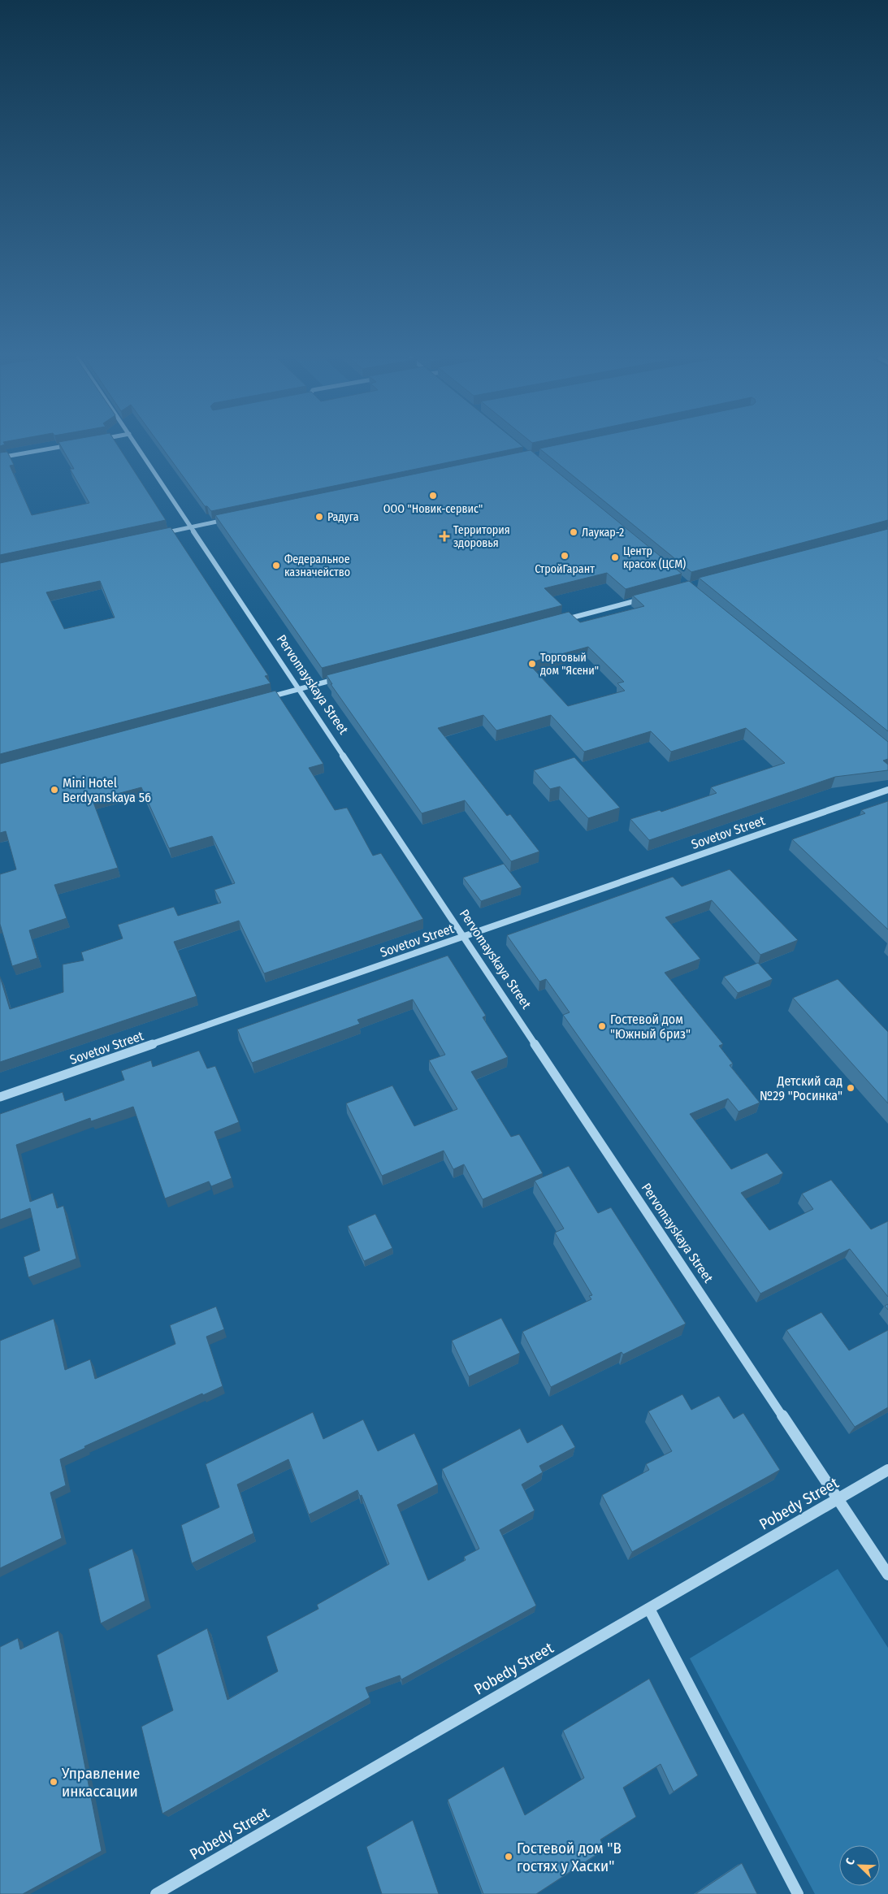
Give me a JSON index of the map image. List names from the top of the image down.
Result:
{
  "streets": {
    "street": ["Pervomayskaya Street", "Sovetov Street", "Pobedy Street"]
  },
  "crossings": [
    ["Pervomayskaya Street", "Sovetov Street"],
    ["Pervomayskaya Street", "Pobedy Street"]
  ],
  "places": {
    "other": [
      "ООО \"Новик-сервис\"",
      "Радуга",
      "Лаукар-2",
      "СтройГарант",
      "Центр красок (ЦСМ)",
      "Федеральное казначейство",
      "Торговый дом \"Ясени\"",
      "Mini Hotel Berdyanskaya 56",
      "Гостевой дом \"Южный бриз\"",
      "Детский сад №29 \"Росинка\"",
      "Управление инкассации",
      "Гостевой дом \"В гостях у Хаски\""
    ],
    "health": ["Территория здоровья"]
  },
  "north": "top left"
}
